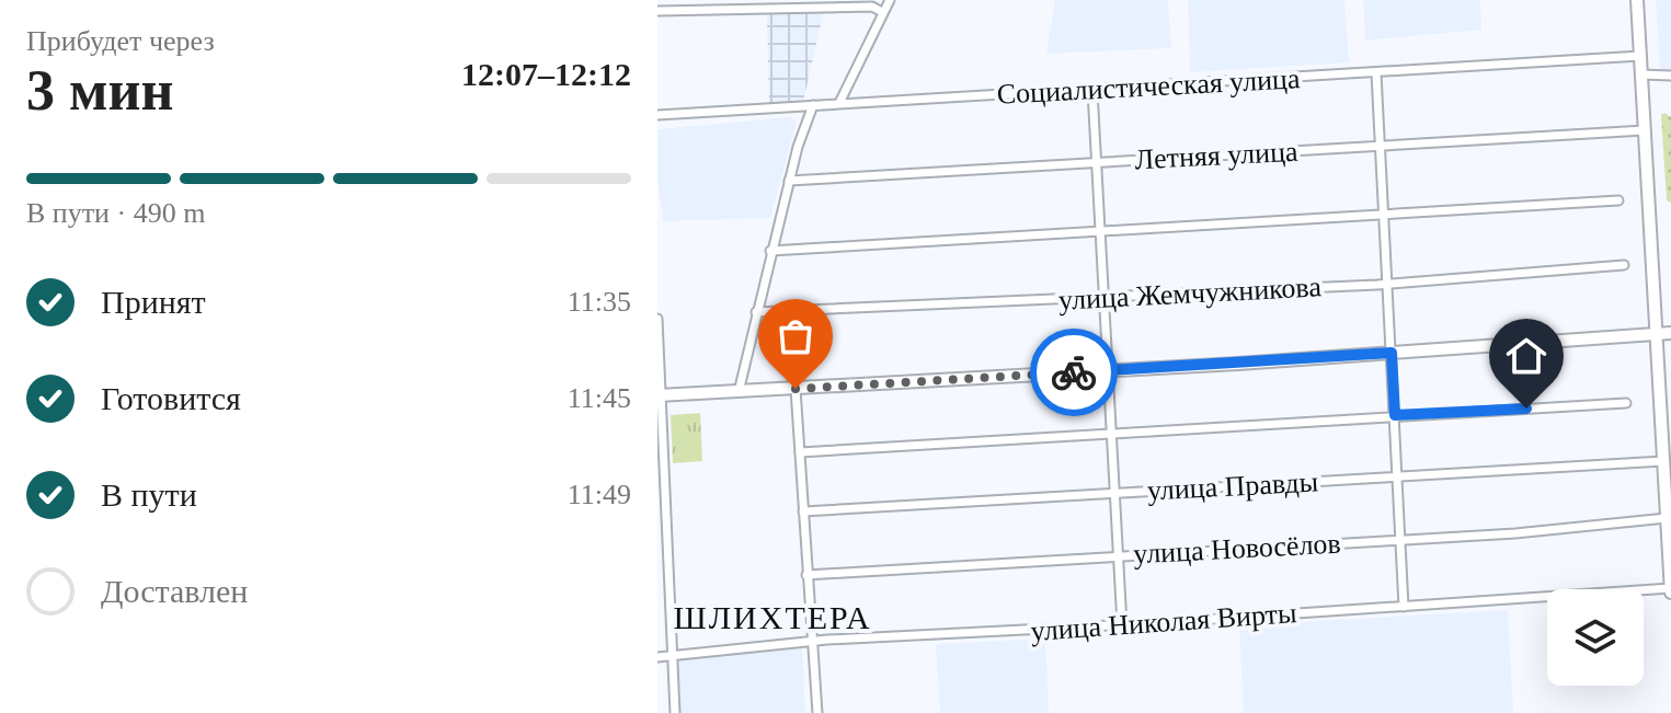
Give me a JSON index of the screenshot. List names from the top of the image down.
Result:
{
  "streets": {
    "street": [
      "Социалистическая улица",
      "Летняя улица",
      "улица Жемчужникова",
      "улица Правды",
      "улица Новосёлов",
      "улица Николая Вирты"
    ]
  },
  "districts": ["ШЛИХТЕРА"],
  "page": {
    "heading": ["3 мин", "Прибудет через", "12:07–12:12"],
    "bar": "В пути · 490 m",
    "list": [
      ["Принят", "11:35"],
      ["Готовится", "11:45"],
      ["В пути", "11:49"],
      "Доставлен"
    ]
  }
}
